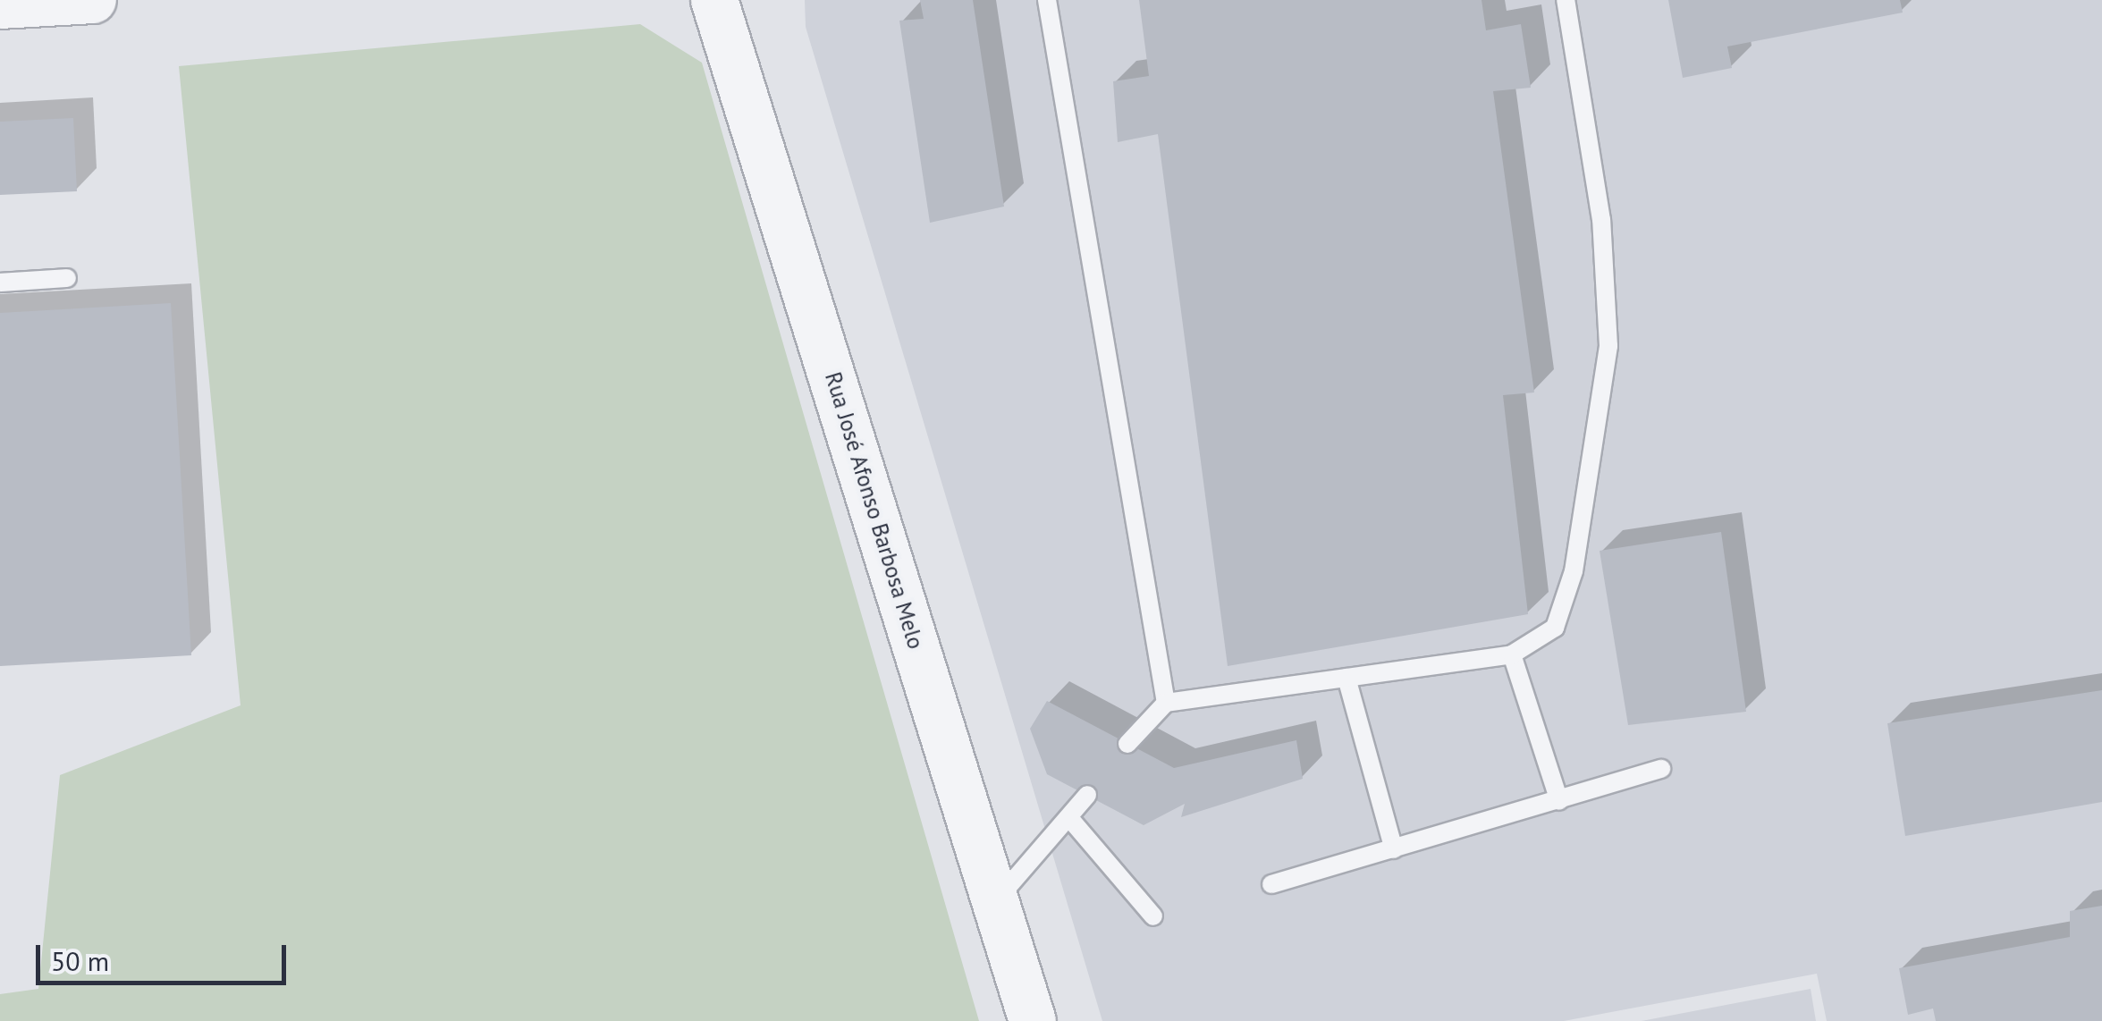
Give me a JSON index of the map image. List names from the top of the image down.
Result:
{
  "streets": {
    "street": ["Rua José Afonso Barbosa Melo"]
  },
  "scale_bar": "50 m"
}
